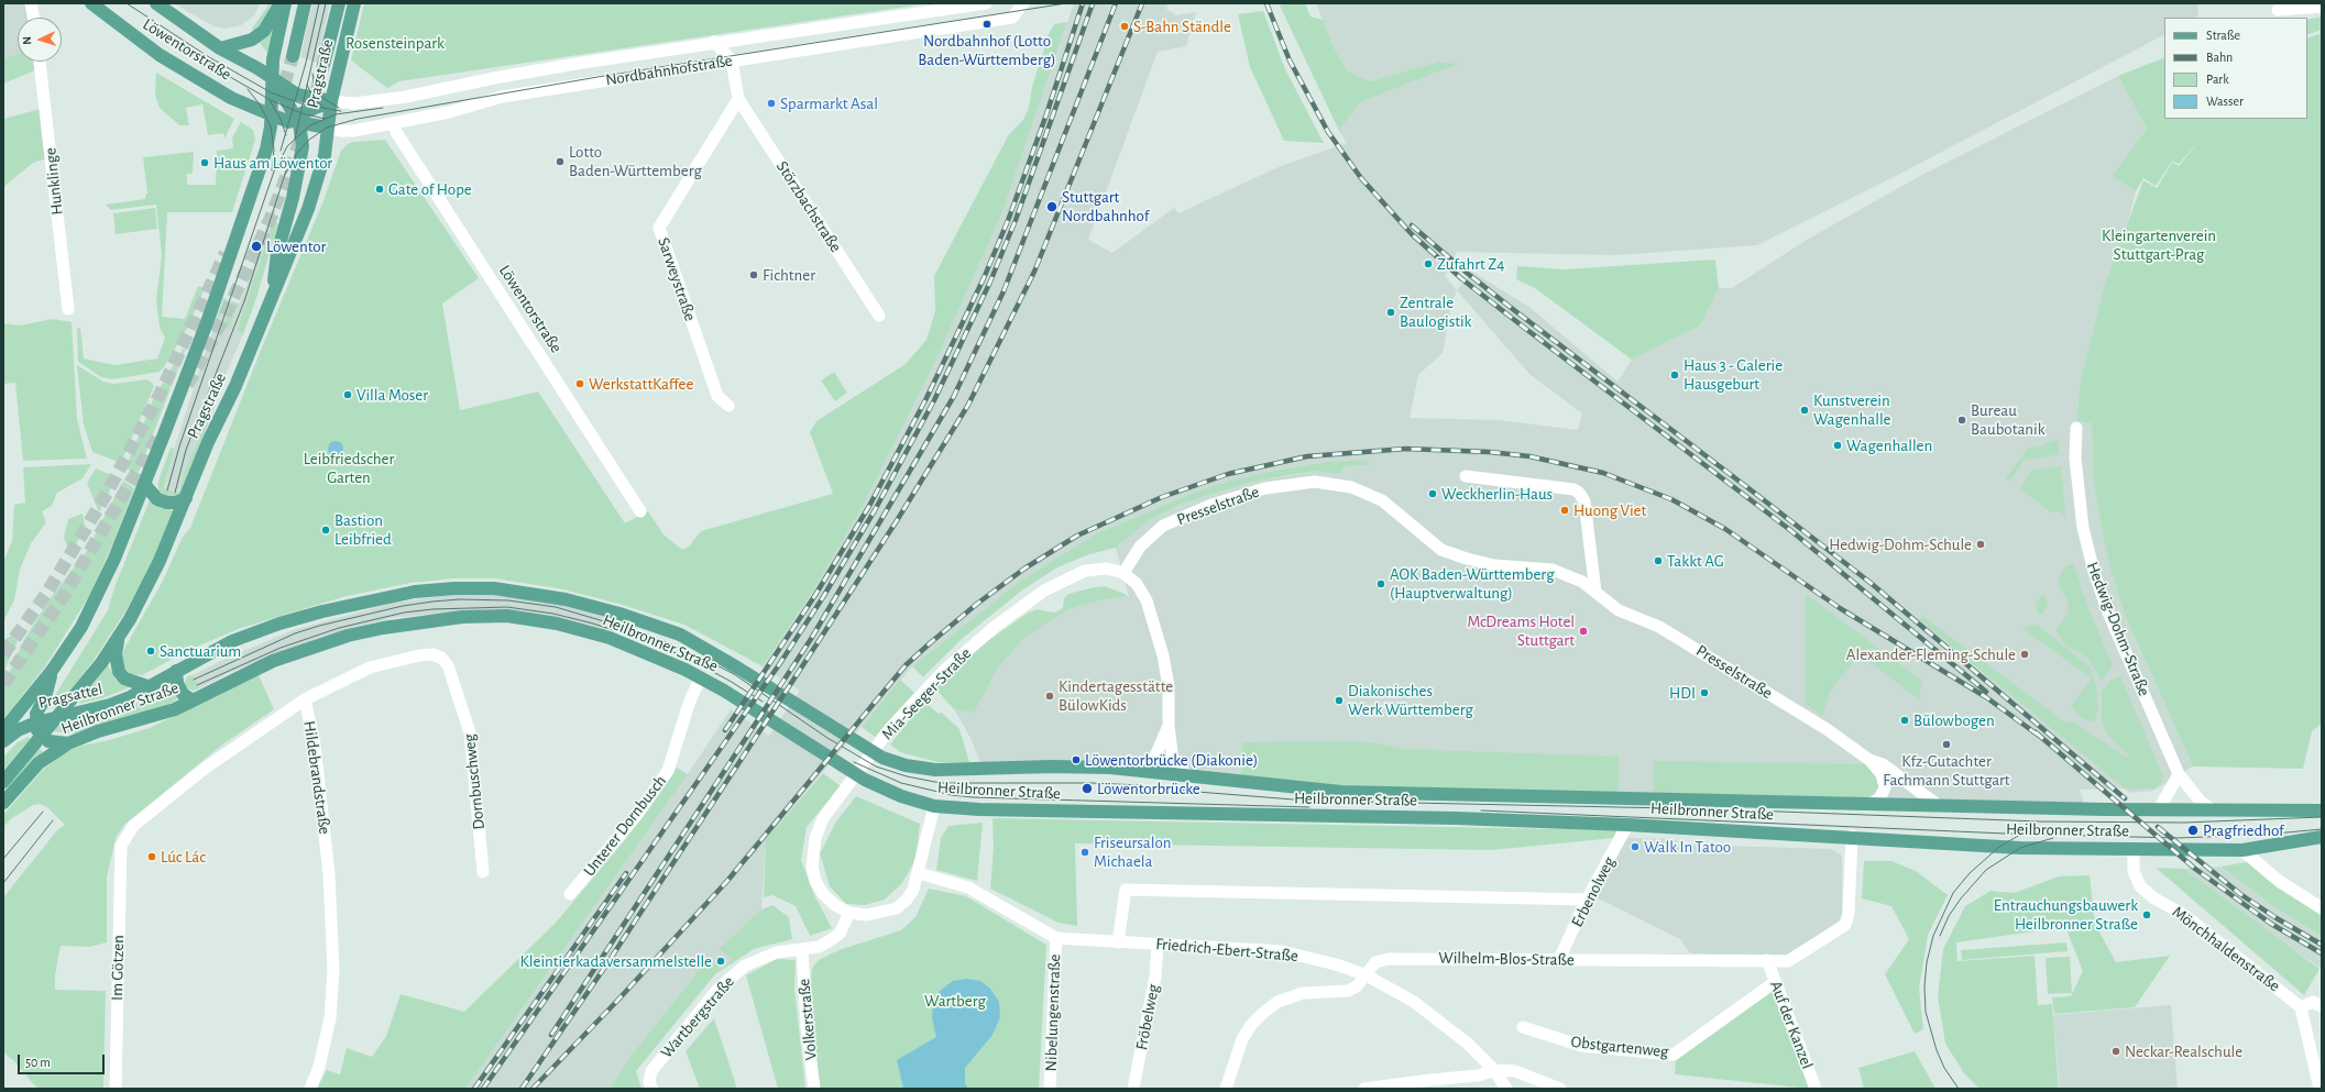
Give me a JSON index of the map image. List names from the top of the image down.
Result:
{
  "streets": {
    "main road": [
      "Löwentorstraße",
      "Pragstraße",
      "Heilbronner Straße",
      "Pragsattel"
    ],
    "street": [
      "Nordbahnhofstraße",
      "Hunklinge",
      "Störzbachstraße",
      "Sarweystraße",
      "Presselstraße",
      "Hedwig-Dohm-Straße",
      "Mia-Seeger-Straße",
      "Hildebrandstraße",
      "Dornbuschweg",
      "Unterer Dornbusch",
      "Erbenolweg",
      "Mönchhaldenstraße",
      "Friedrich-Ebert-Straße",
      "Wilhelm-Blos-Straße",
      "Im Götzen",
      "Nibelungenstraße",
      "Wartbergstraße",
      "Fröbelweg",
      "Volkerstraße",
      "Auf der Kanzel",
      "Obstgartenweg"
    ]
  },
  "crossings": [
    ["Löwentorstraße", "Nordbahnhofstraße"],
    ["Löwentorstraße", "Pragstraße"],
    ["Nordbahnhofstraße", "Pragstraße"],
    ["Pragstraße", "Pragsattel"],
    ["Störzbachstraße", "Sarweystraße"],
    ["Presselstraße", "Heilbronner Straße"],
    ["Presselstraße", "Mia-Seeger-Straße"],
    ["Hedwig-Dohm-Straße", "Heilbronner Straße"],
    ["Heilbronner Straße", "Mia-Seeger-Straße"],
    ["Heilbronner Straße", "Pragsattel"],
    ["Heilbronner Straße", "Unterer Dornbusch"],
    ["Heilbronner Straße", "Erbenolweg"],
    ["Heilbronner Straße", "Mönchhaldenstraße"],
    ["Heilbronner Straße", "Wilhelm-Blos-Straße"],
    ["Mia-Seeger-Straße", "Friedrich-Ebert-Straße"],
    ["Mia-Seeger-Straße", "Wartbergstraße"],
    ["Hildebrandstraße", "Dornbuschweg"],
    ["Hildebrandstraße", "Im Götzen"],
    ["Erbenolweg", "Wilhelm-Blos-Straße"],
    ["Friedrich-Ebert-Straße", "Wilhelm-Blos-Straße"],
    ["Friedrich-Ebert-Straße", "Nibelungenstraße"],
    ["Friedrich-Ebert-Straße", "Fröbelweg"],
    ["Wilhelm-Blos-Straße", "Auf der Kanzel"],
    ["Wartbergstraße", "Volkerstraße"],
    ["Auf der Kanzel", "Obstgartenweg"]
  ],
  "parks": [
    "Rosensteinpark",
    "Kleingartenverein Stuttgart-Prag",
    "Leibfriedscher Garten",
    "Wartberg"
  ],
  "places": [
    "Nordbahnhof (Lotto Baden-Württemberg)",
    "S-Bahn Ständle",
    "Sparmarkt Asal",
    "Lotto Baden-Württemberg",
    "Haus am Löwentor",
    "Gate of Hope",
    "Stuttgart Nordbahnhof",
    "Löwentor",
    "Zufahrt Z4",
    "Fichtner",
    "Zentrale Baulogistik",
    "Haus 3 - Galerie Hausgeburt",
    "WerkstattKaffee",
    "Villa Moser",
    "Kunstverein Wagenhalle",
    "Bureau Baubotanik",
    "Wagenhallen",
    "Weckherlin-Haus",
    "Huong Viet",
    "Bastion Leibfried",
    "Hedwig-Dohm-Schule",
    "Takkt AG",
    "AOK Baden-Württemberg (Hauptverwaltung)",
    "McDreams Hotel Stuttgart",
    "Sanctuarium",
    "Alexander-Fleming-Schule",
    "HDI",
    "Kindertagesstätte BülowKids",
    "Diakonisches Werk Württemberg",
    "Bülowbogen",
    "Kfz-Gutachter Fachmann Stuttgart",
    "Löwentorbrücke (Diakonie)",
    "Löwentorbrücke",
    "Pragfriedhof",
    "Walk In Tatoo",
    "Friseursalon Michaela",
    "Lúc Lác",
    "Entrauchungsbauwerk Heilbronner Straße",
    "Kleintierkadaversammelstelle",
    "Neckar-Realschule"
  ],
  "legend": [
    "Straße",
    "Bahn",
    "Park",
    "Wasser"
  ],
  "scale_bar": "50 m",
  "north": "left"
}
